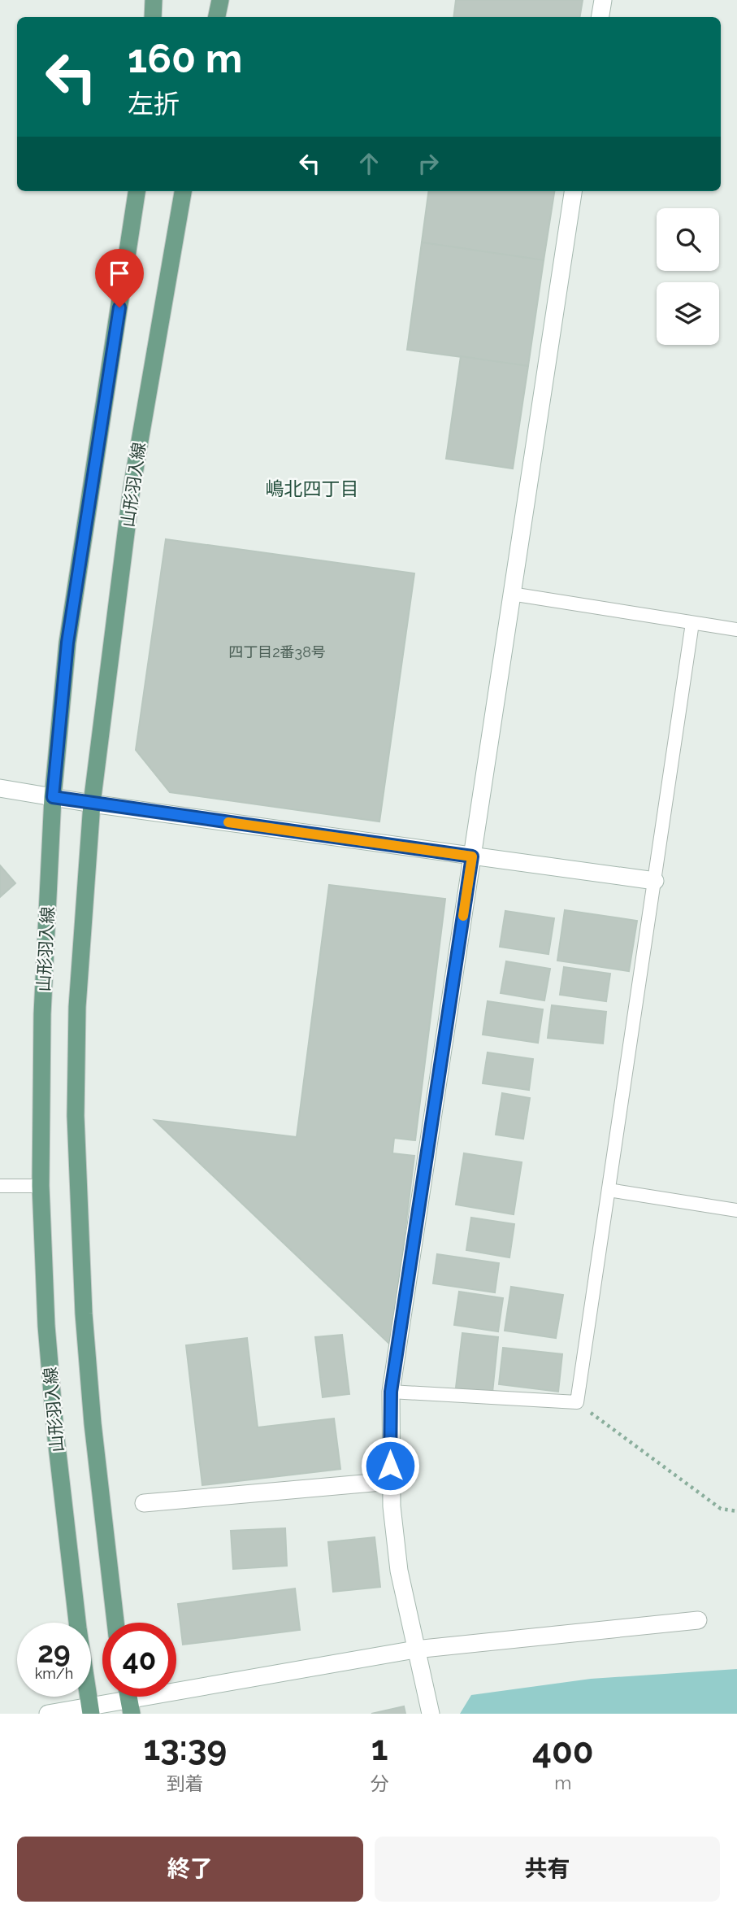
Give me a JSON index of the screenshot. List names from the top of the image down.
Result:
{
  "streets": {
    "main road": ["山形羽入線"]
  },
  "districts": ["嶋北四丁目"],
  "house_numbers": ["四丁目2番38号"],
  "page": {
    "turn": ["160 m", "左折"],
    "speed": "29 km/h",
    "limit": "40",
    "eta": [
      "13:39",
      "到着",
      "1",
      "分",
      "400",
      "m"
    ],
    "buttons": ["終了", "共有"]
  }
}
